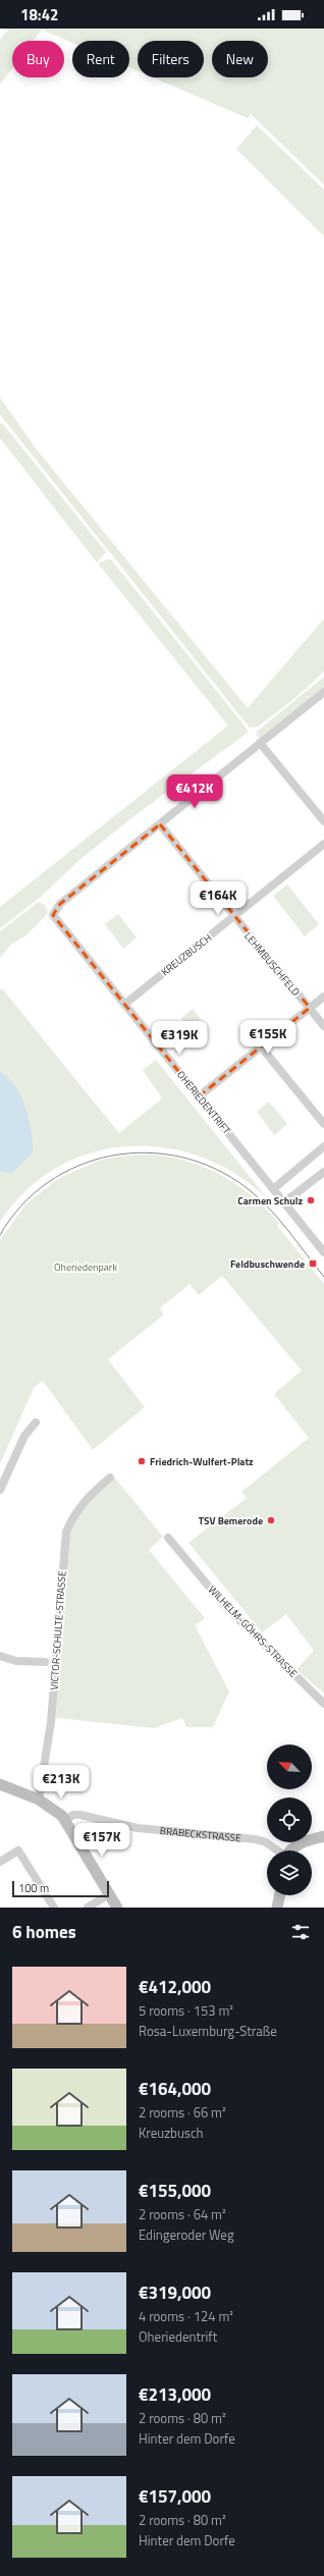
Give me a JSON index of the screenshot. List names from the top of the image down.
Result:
{
  "streets": {
    "street": [
      "KREUZBUSCH",
      "LEHMBUSCHFELD",
      "OHERIEDENTRIFT",
      "VICTOR-SCHULTE-STRASSE",
      "WILHELM-GÖHRS-STRASSE",
      "BRABECKSTRASSE"
    ]
  },
  "crossings": [
    ["KREUZBUSCH", "LEHMBUSCHFELD"],
    ["KREUZBUSCH", "OHERIEDENTRIFT"],
    ["LEHMBUSCHFELD", "OHERIEDENTRIFT"]
  ],
  "parks": ["Oheriedenpark"],
  "places": {
    "other": ["Carmen Schulz", "Friedrich-Wulfert-Platz", "TSV Bemerode"],
    "transit": ["Feldbuschwende"]
  },
  "scale_bar": "100 m",
  "north": "top left",
  "page": {
    "status": "18:42",
    "chip": [
      "Buy",
      "Rent",
      "Filters",
      "New"
    ],
    "price": [
      "€412K",
      "€164K",
      "€155K",
      "€319K",
      "€213K",
      "€157K"
    ],
    "scale": "100 m",
    "heading": "6 homes",
    "list": [
      {
        "name": "€412,000",
        "note": "5 rooms · 153 m² · Rosa-Luxemburg-Straße"
      },
      {
        "name": "€164,000",
        "note": "2 rooms · 66 m² · Kreuzbusch"
      },
      {
        "name": "€155,000",
        "note": "2 rooms · 64 m² · Edingeroder Weg"
      },
      {
        "name": "€319,000",
        "note": "4 rooms · 124 m² · Oheriedentrift"
      },
      {
        "name": "€213,000",
        "note": "2 rooms · 80 m² · Hinter dem Dorfe"
      },
      {
        "name": "€157,000",
        "note": "2 rooms · 80 m² · Hinter dem Dorfe"
      }
    ]
  }
}
